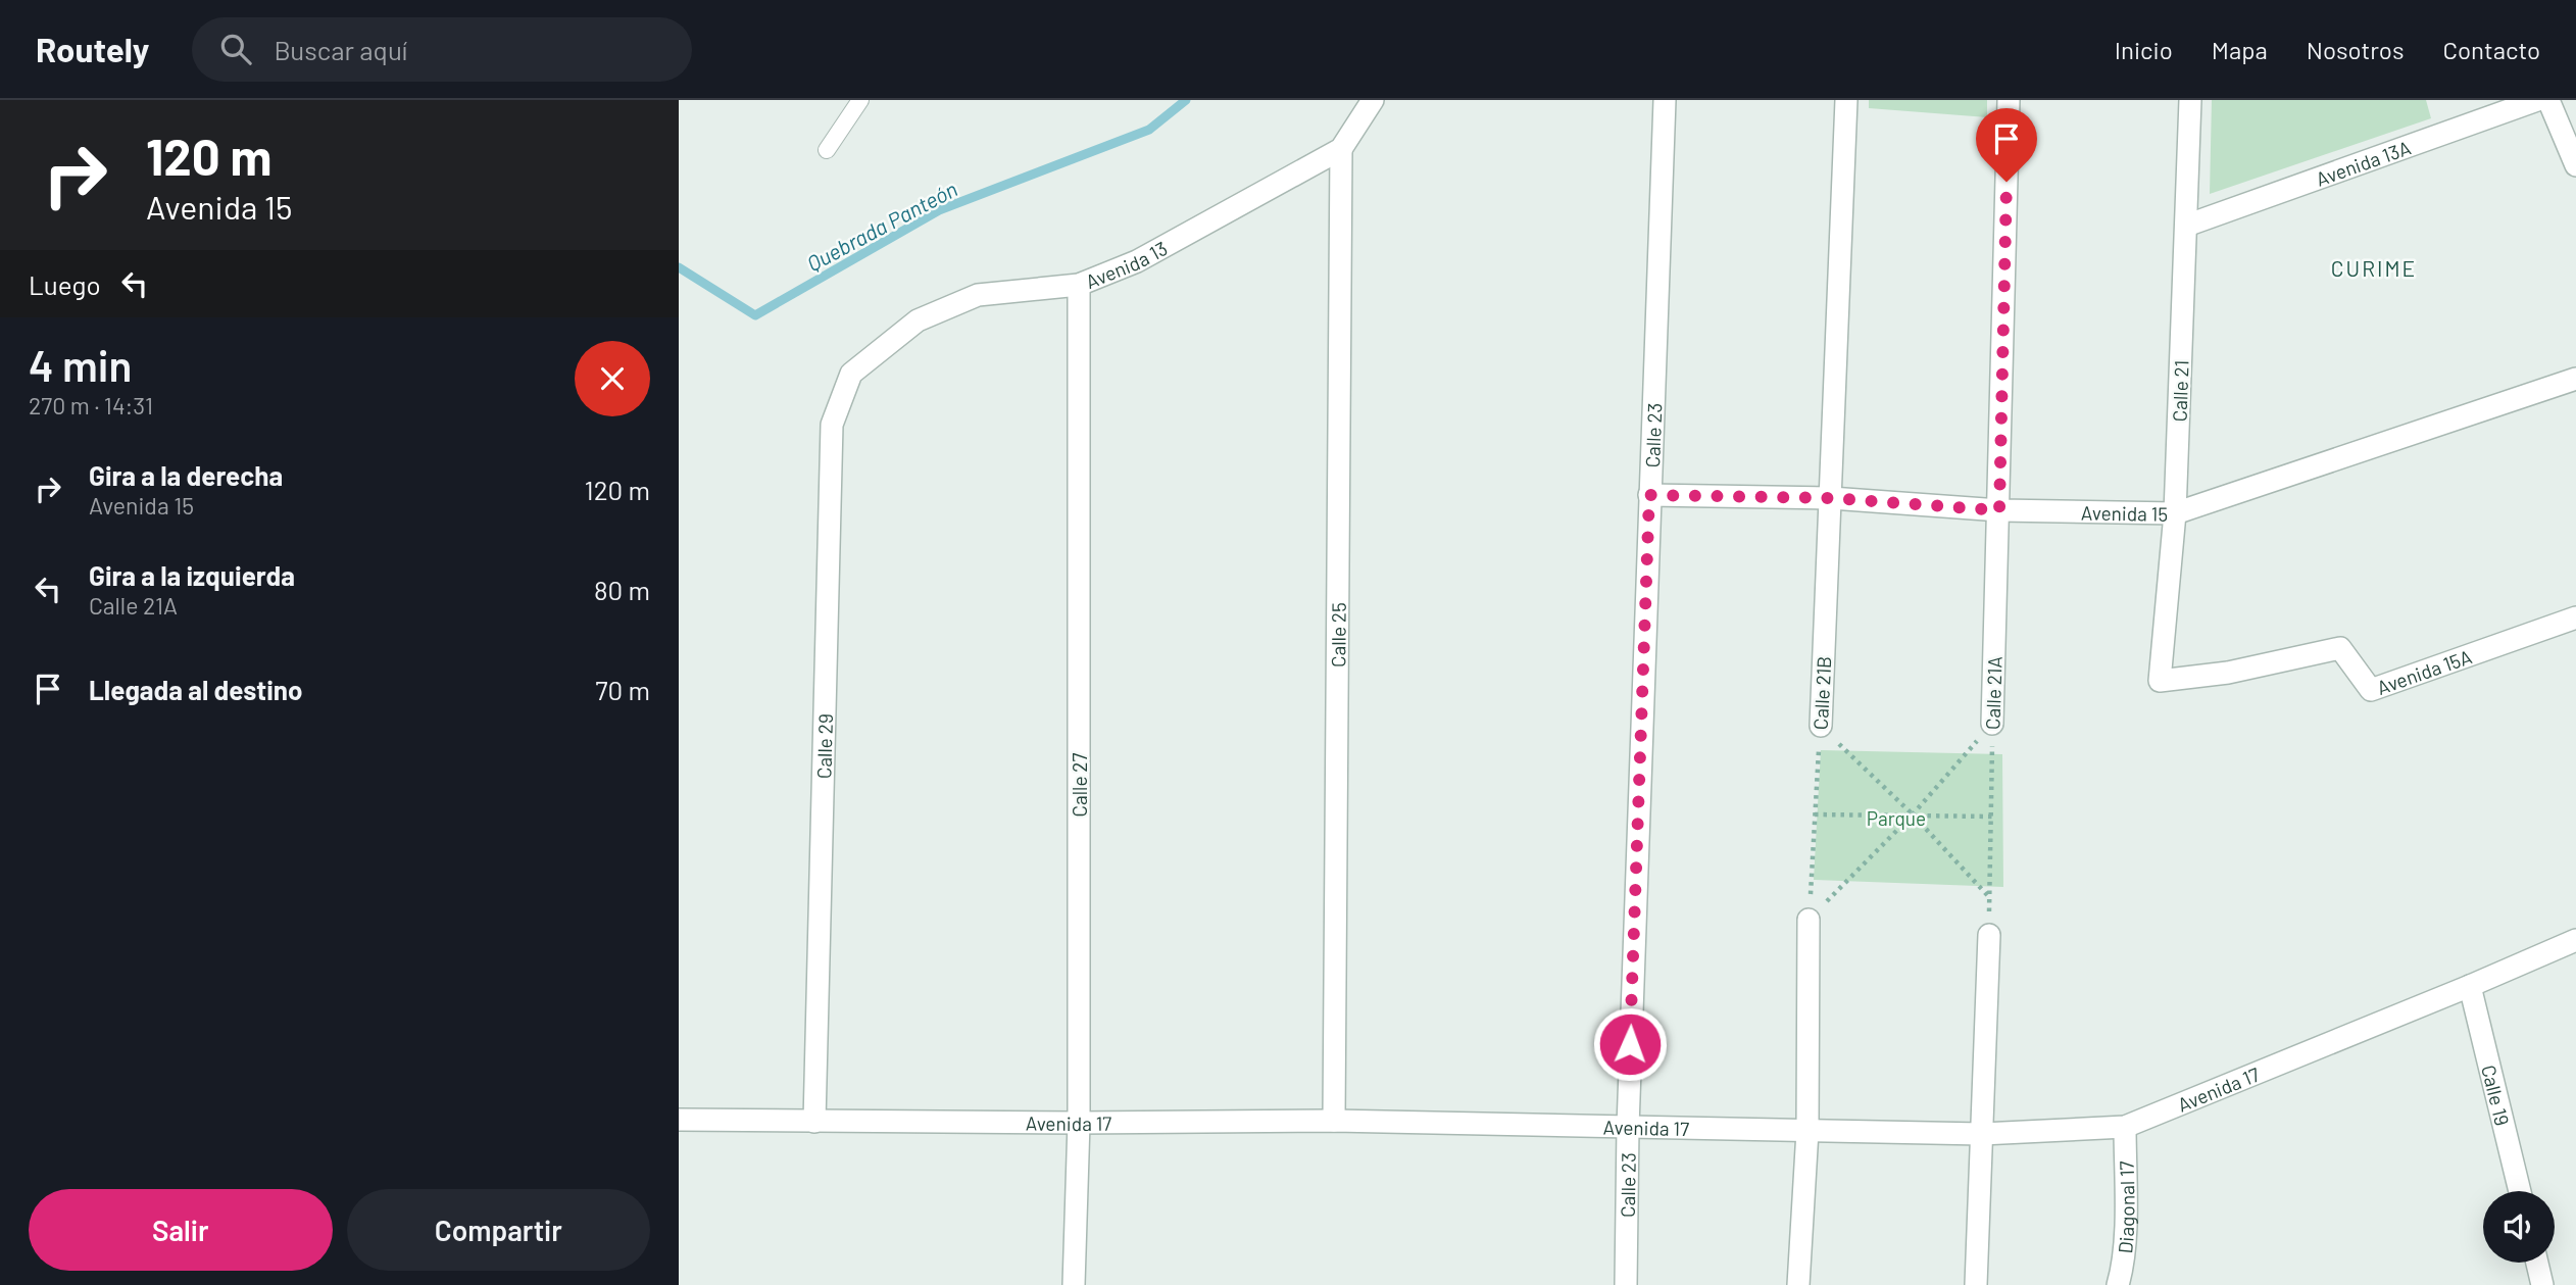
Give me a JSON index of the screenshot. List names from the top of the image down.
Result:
{
  "streets": {
    "street": [
      "Avenida 13A",
      "Avenida 13",
      "Calle 21",
      "Calle 23",
      "Avenida 15",
      "Calle 25",
      "Avenida 15A",
      "Calle 21B",
      "Calle 21A",
      "Calle 29",
      "Calle 27",
      "Avenida 17",
      "Calle 19",
      "Diagonal 17"
    ]
  },
  "crossings": [
    ["Avenida 13A", "Calle 21"],
    ["Avenida 13", "Calle 25"],
    ["Avenida 13", "Calle 29"],
    ["Avenida 13", "Calle 27"],
    ["Calle 21", "Avenida 15"],
    ["Calle 21", "Avenida 15A"],
    ["Calle 23", "Avenida 15"],
    ["Calle 23", "Avenida 17"],
    ["Avenida 15", "Calle 21B"],
    ["Avenida 15", "Calle 21A"],
    ["Calle 25", "Avenida 17"],
    ["Calle 29", "Avenida 17"],
    ["Calle 27", "Avenida 17"],
    ["Avenida 17", "Calle 19"],
    ["Avenida 17", "Diagonal 17"]
  ],
  "districts": ["CURIME"],
  "water": ["Quebrada Panteón"],
  "parks": ["Parque"],
  "page": {
    "header": "Routely",
    "search": "Buscar aquí",
    "nav": [
      "Inicio",
      "Mapa",
      "Nosotros",
      "Contacto"
    ],
    "turn": ["120 m", "Avenida 15"],
    "then": "Luego",
    "heading": ["4 min", "270 m · 14:31"],
    "list": [
      {
        "name": "Gira a la derecha",
        "note": "Avenida 15",
        "value": "120 m"
      },
      {
        "name": "Gira a la izquierda",
        "note": "Calle 21A",
        "value": "80 m"
      },
      {
        "name": "Llegada al destino",
        "value": "70 m"
      }
    ],
    "buttons": ["Salir", "Compartir"]
  }
}
